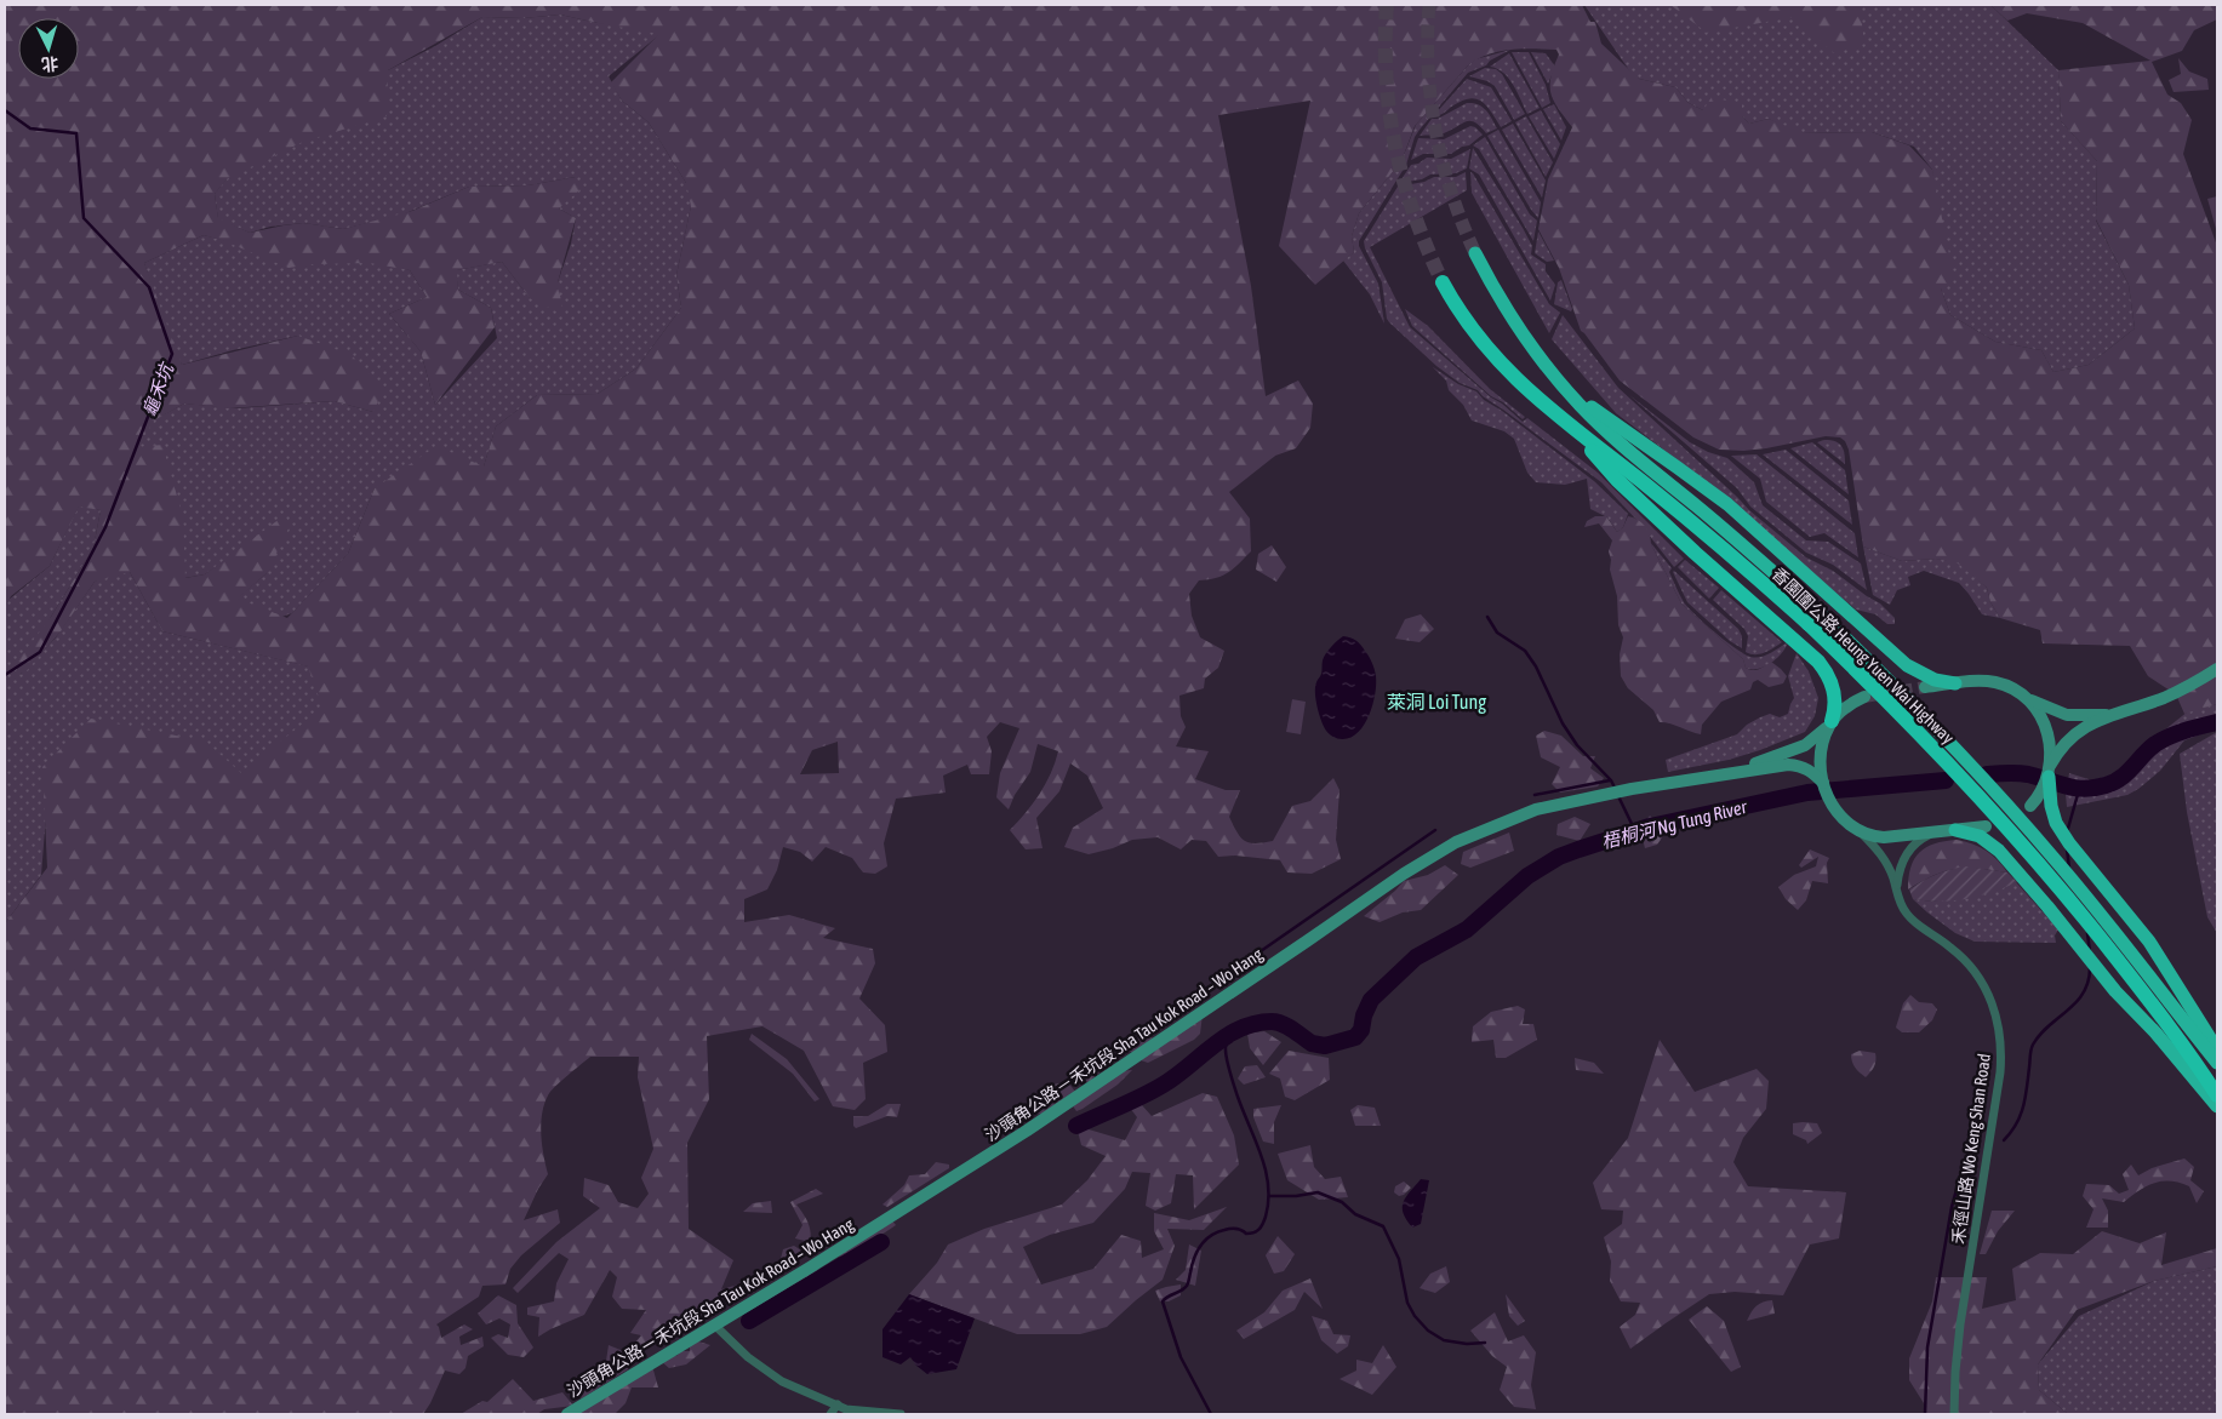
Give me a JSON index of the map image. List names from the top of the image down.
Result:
{
  "streets": {
    "highway": ["香園圍公路 Heung Yuen Wai Highway"],
    "main road": ["沙頭角公路－禾坑段 Sha Tau Kok Road – Wo Hang"],
    "street": ["禾徑山路 Wo Keng Shan Road"]
  },
  "districts": ["萊洞 Loi Tung"],
  "water": ["龜禾坑", "梧桐河 Ng Tung River"],
  "north": "bottom"
}
